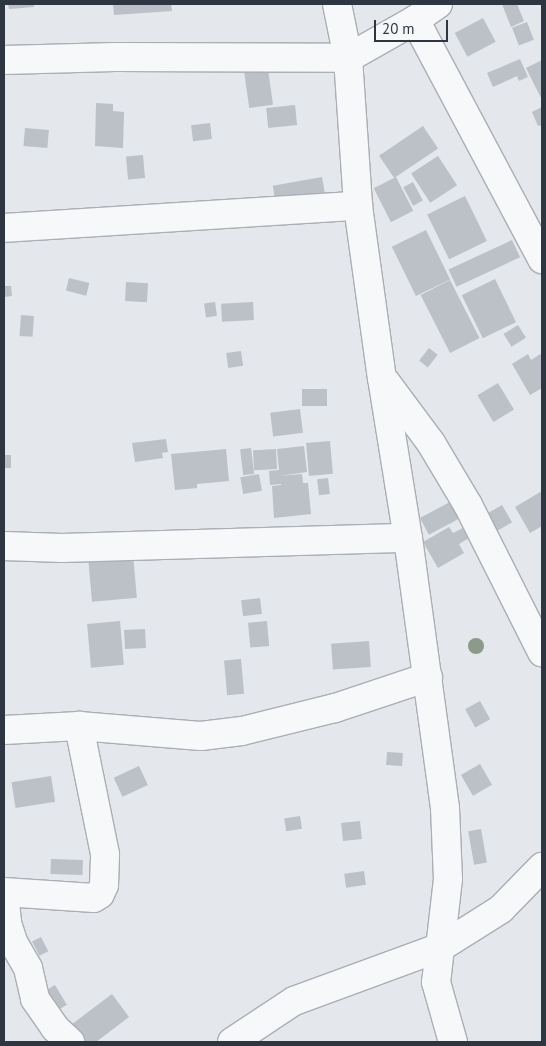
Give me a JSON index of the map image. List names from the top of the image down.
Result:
{
  "scale_bar": "20 m"
}
